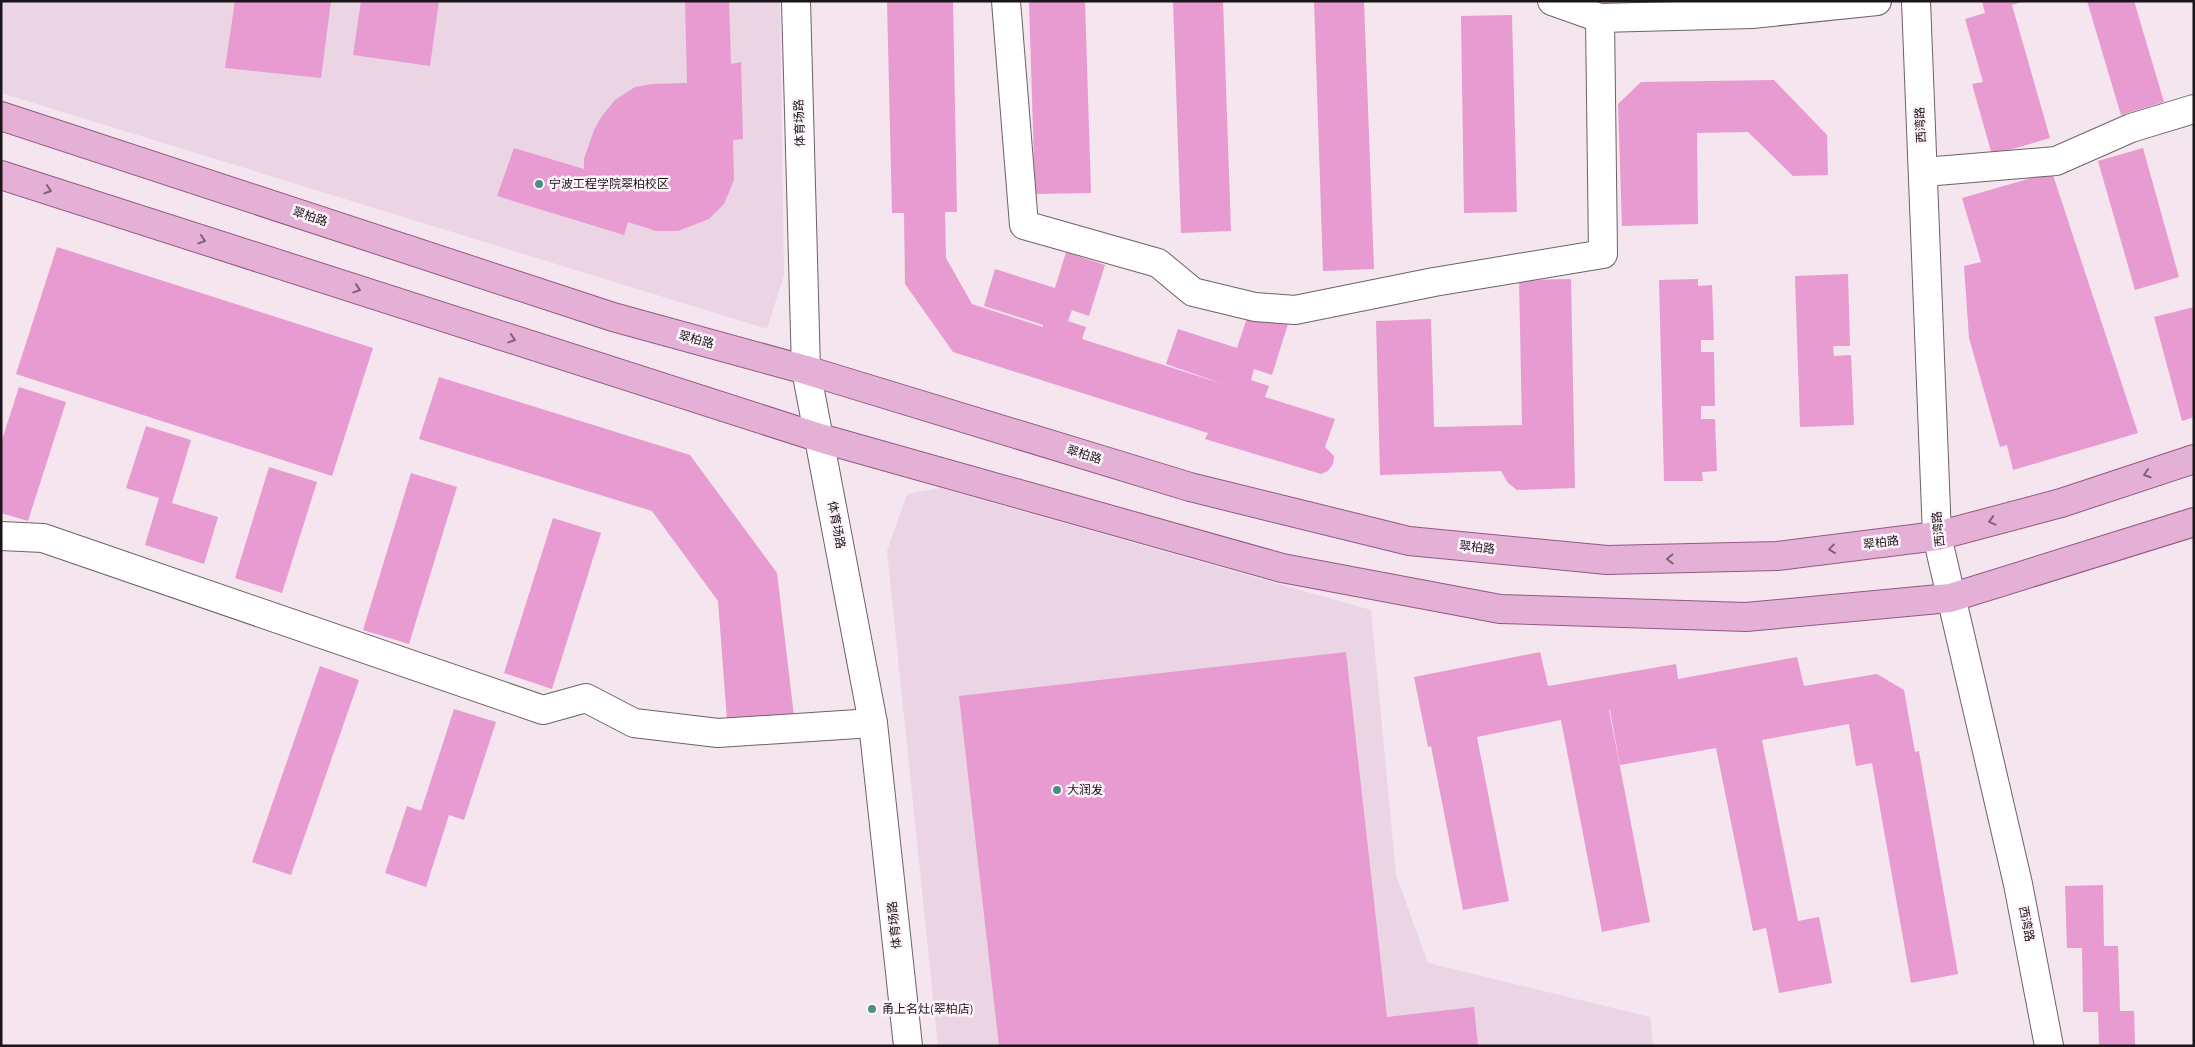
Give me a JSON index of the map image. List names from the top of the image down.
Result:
{
  "streets": {
    "main road": ["翠柏路"],
    "street": ["体育场路", "西湾路"]
  },
  "crossings": [
    ["体育场路", "翠柏路"],
    ["西湾路", "翠柏路"]
  ],
  "places": ["宁波工程学院翠柏校区", "大润发", "甬上名灶(翠柏店)"]
}
